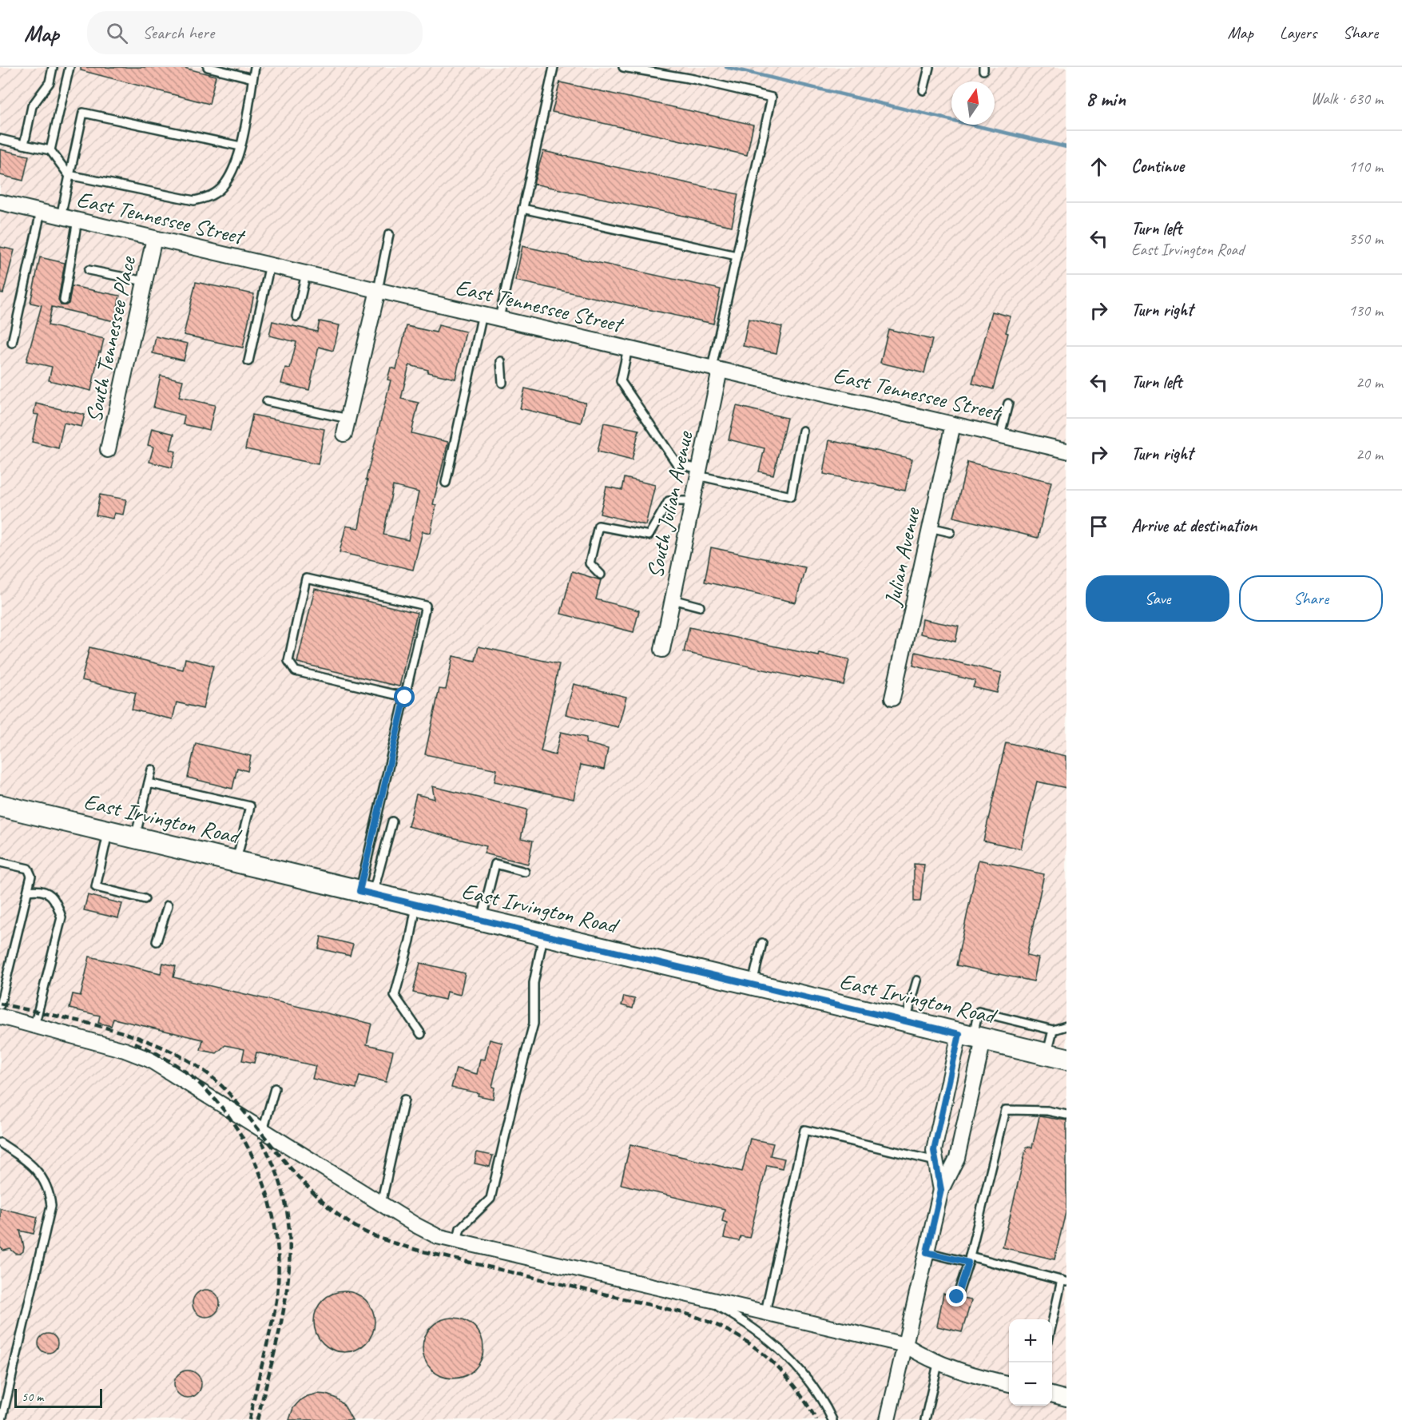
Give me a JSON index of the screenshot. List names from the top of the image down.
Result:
{
  "streets": {
    "street": [
      "East Tennessee Street",
      "South Tennessee Place",
      "South Julian Avenue",
      "Julian Avenue",
      "East Irvington Road"
    ]
  },
  "crossings": [
    ["East Tennessee Street", "South Tennessee Place"],
    ["East Tennessee Street", "South Julian Avenue"],
    ["East Tennessee Street", "Julian Avenue"]
  ],
  "scale_bar": "50 m",
  "north": "top",
  "page": {
    "header": "Map",
    "search": "Search here",
    "nav": ["Map", "Layers", "Share"],
    "heading": ["8 min", "Walk · 630 m"],
    "list": [
      ["Continue", "110 m"],
      ["Turn left", "East Irvington Road", "350 m"],
      ["Turn right", "130 m"],
      ["Turn left", "20 m"],
      ["Turn right", "20 m"],
      "Arrive at destination"
    ],
    "buttons": ["Save", "Share"],
    "map_buttons": ["+", "−"],
    "scale": "50 m"
  }
}
